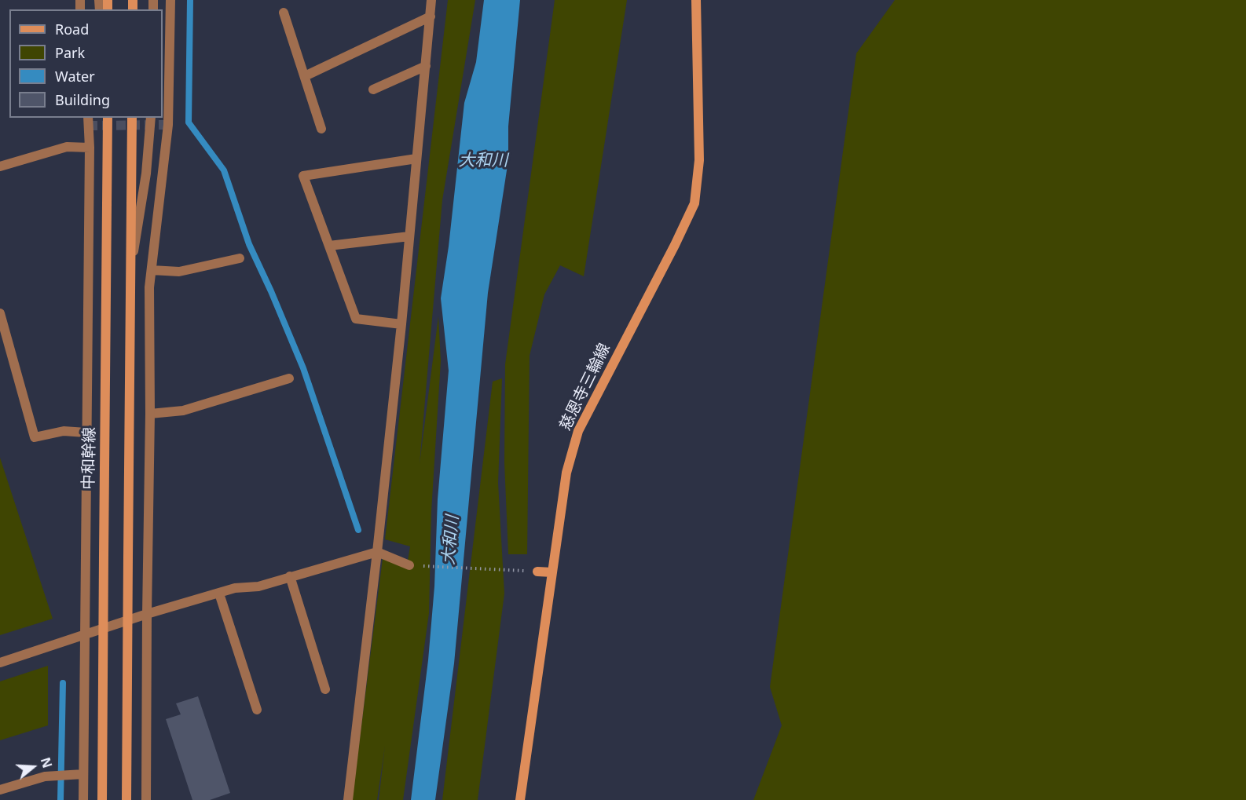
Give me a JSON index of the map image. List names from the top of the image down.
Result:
{
  "streets": {
    "main road": ["慈恩寺三輪線", "中和幹線"]
  },
  "water": ["大和川"],
  "legend": [
    "Road",
    "Park",
    "Water",
    "Building"
  ],
  "north": "right"
}
